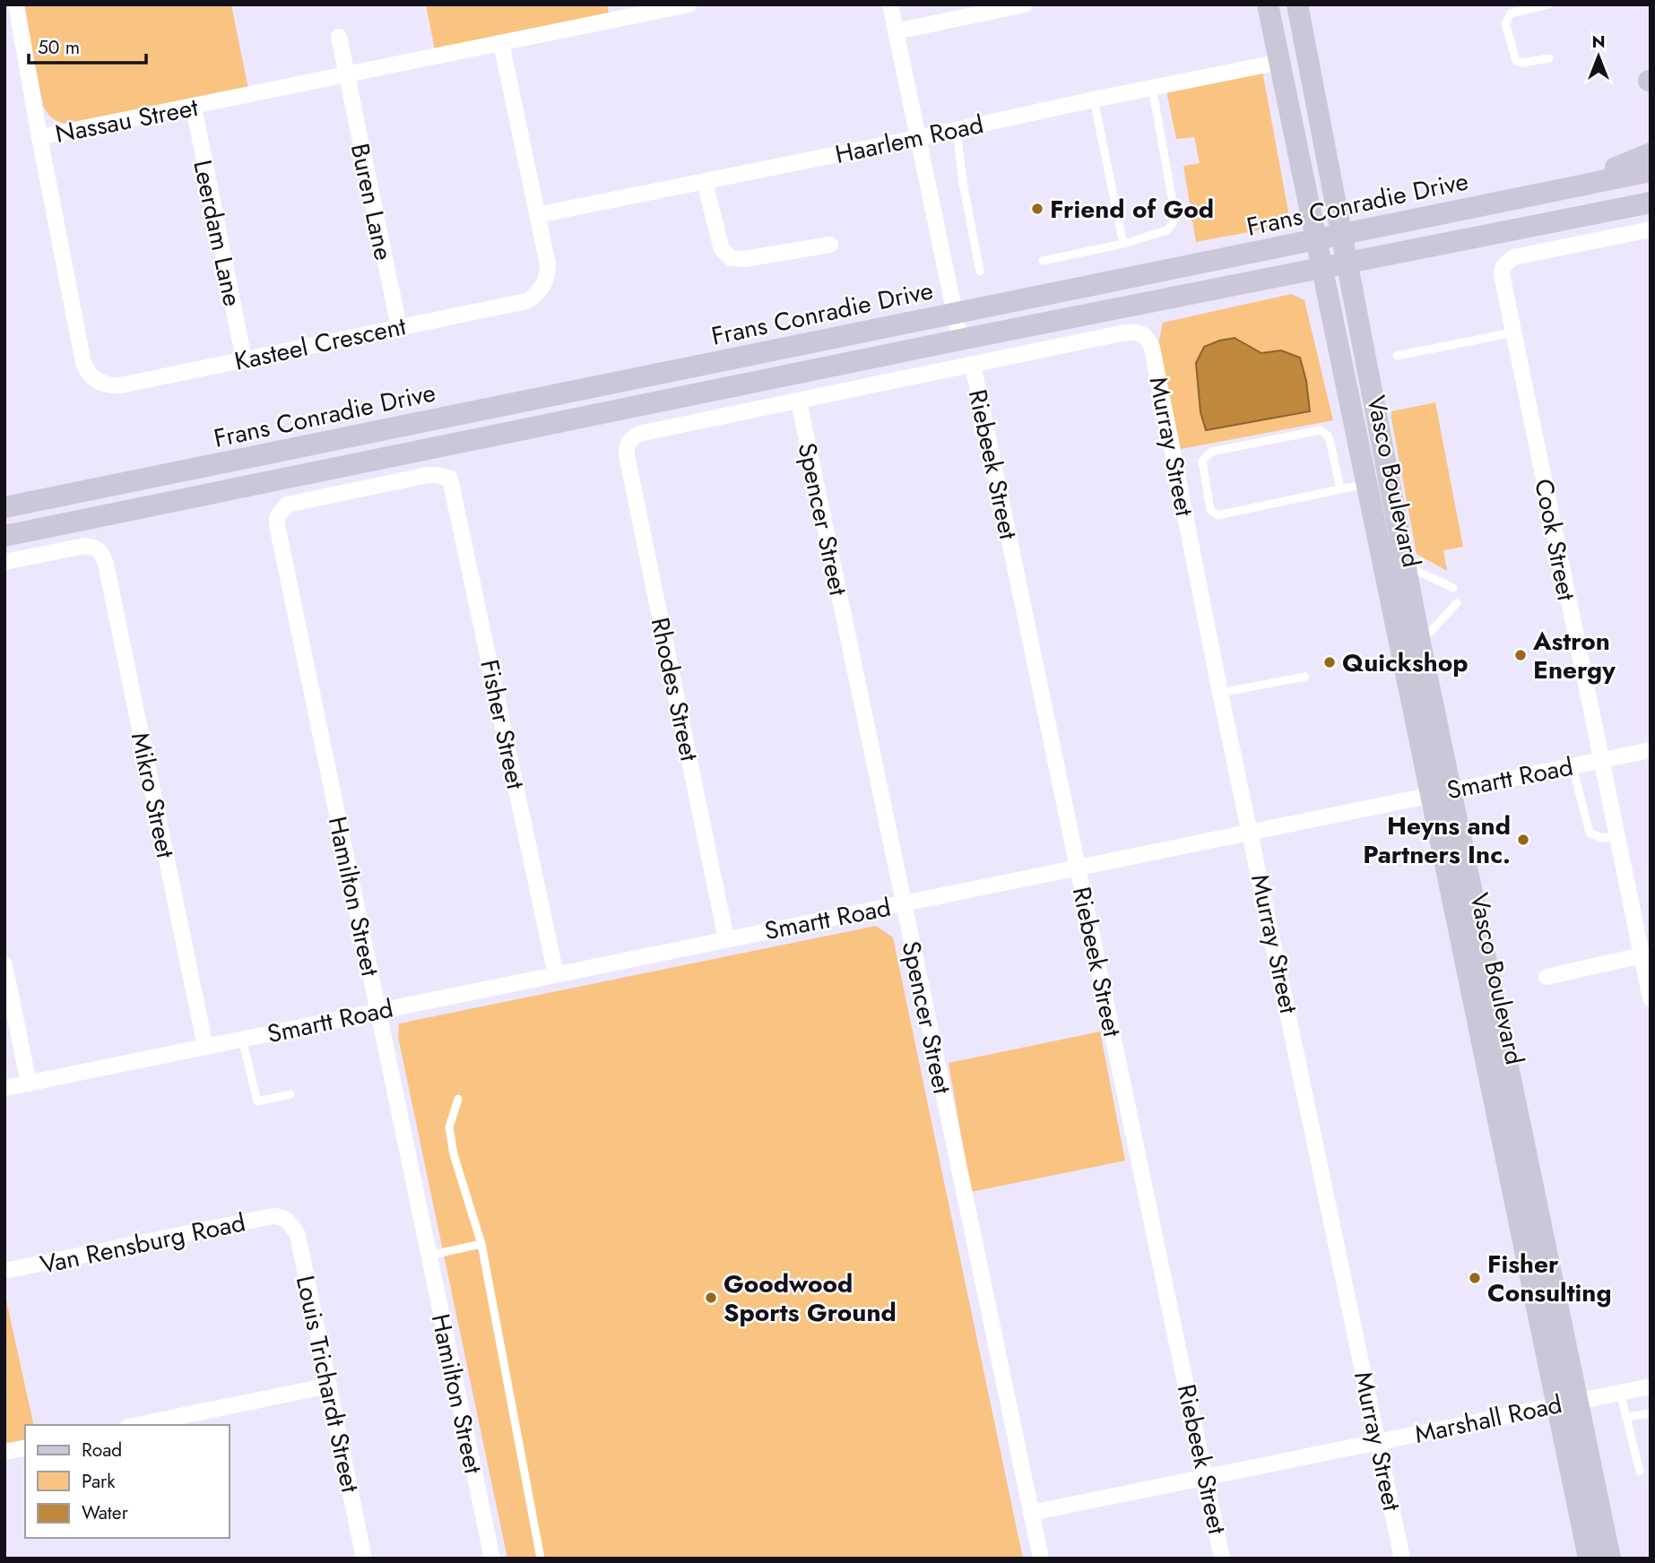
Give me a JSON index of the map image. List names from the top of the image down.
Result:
{
  "streets": {
    "main road": ["Frans Conradie Drive", "Vasco Boulevard"],
    "street": [
      "Nassau Street",
      "Haarlem Road",
      "Buren Lane",
      "Leerdam Lane",
      "Kasteel Crescent",
      "Murray Street",
      "Riebeek Street",
      "Spencer Street",
      "Cook Street",
      "Rhodes Street",
      "Fisher Street",
      "Smartt Road",
      "Mikro Street",
      "Hamilton Street",
      "Van Rensburg Road",
      "Louis Trichardt Street",
      "Marshall Road"
    ]
  },
  "crossings": [
    ["Nassau Street", "Buren Lane"],
    ["Nassau Street", "Leerdam Lane"],
    ["Nassau Street", "Kasteel Crescent"],
    ["Haarlem Road", "Kasteel Crescent"],
    ["Haarlem Road", "Vasco Boulevard"],
    ["Buren Lane", "Kasteel Crescent"],
    ["Frans Conradie Drive", "Vasco Boulevard"],
    ["Leerdam Lane", "Kasteel Crescent"],
    ["Murray Street", "Riebeek Street"],
    ["Murray Street", "Smartt Road"],
    ["Murray Street", "Marshall Road"],
    ["Riebeek Street", "Smartt Road"],
    ["Riebeek Street", "Marshall Road"],
    ["Vasco Boulevard", "Smartt Road"],
    ["Vasco Boulevard", "Marshall Road"],
    ["Spencer Street", "Rhodes Street"],
    ["Spencer Street", "Smartt Road"],
    ["Spencer Street", "Marshall Road"],
    ["Cook Street", "Smartt Road"],
    ["Rhodes Street", "Smartt Road"],
    ["Fisher Street", "Smartt Road"],
    ["Fisher Street", "Hamilton Street"],
    ["Smartt Road", "Mikro Street"],
    ["Smartt Road", "Hamilton Street"],
    ["Van Rensburg Road", "Louis Trichardt Street"]
  ],
  "places": [
    "Friend of God",
    "Astron Energy",
    "Quickshop",
    "Heyns and Partners Inc.",
    "Fisher Consulting",
    "Goodwood Sports Ground"
  ],
  "legend": ["Road", "Park", "Water"],
  "scale_bar": "50 m",
  "north": "top"
}
